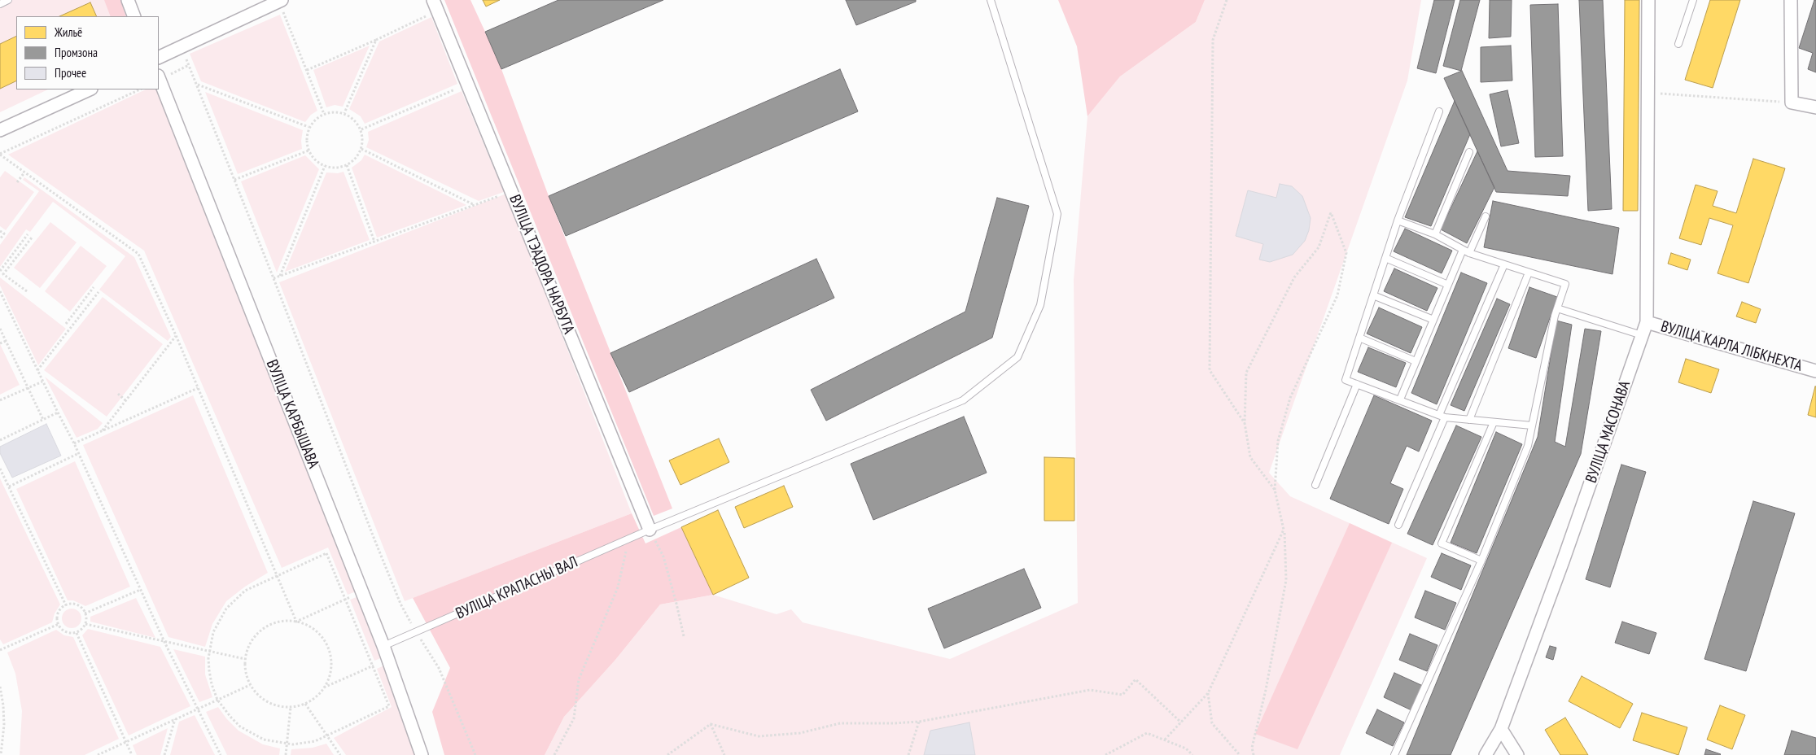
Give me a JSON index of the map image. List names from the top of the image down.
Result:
{
  "streets": {
    "street": [
      "ВУЛІЦА ТЭАДОРА НАРБУТА",
      "ВУЛІЦА КАРЛА ЛІБКНЕХТА",
      "ВУЛІЦА КАРБЫШАВА",
      "ВУЛІЦА МАСОНАВА"
    ],
    "lane": ["ВУЛІЦА КРАПАСНЫ ВАЛ"]
  },
  "crossings": [
    ["ВУЛІЦА ТЭАДОРА НАРБУТА", "ВУЛІЦА КРАПАСНЫ ВАЛ"],
    ["ВУЛІЦА КАРЛА ЛІБКНЕХТА", "ВУЛІЦА МАСОНАВА"],
    ["ВУЛІЦА КАРБЫШАВА", "ВУЛІЦА КРАПАСНЫ ВАЛ"]
  ],
  "legend": ["Жильё", "Промзона", "Прочее"]
}
